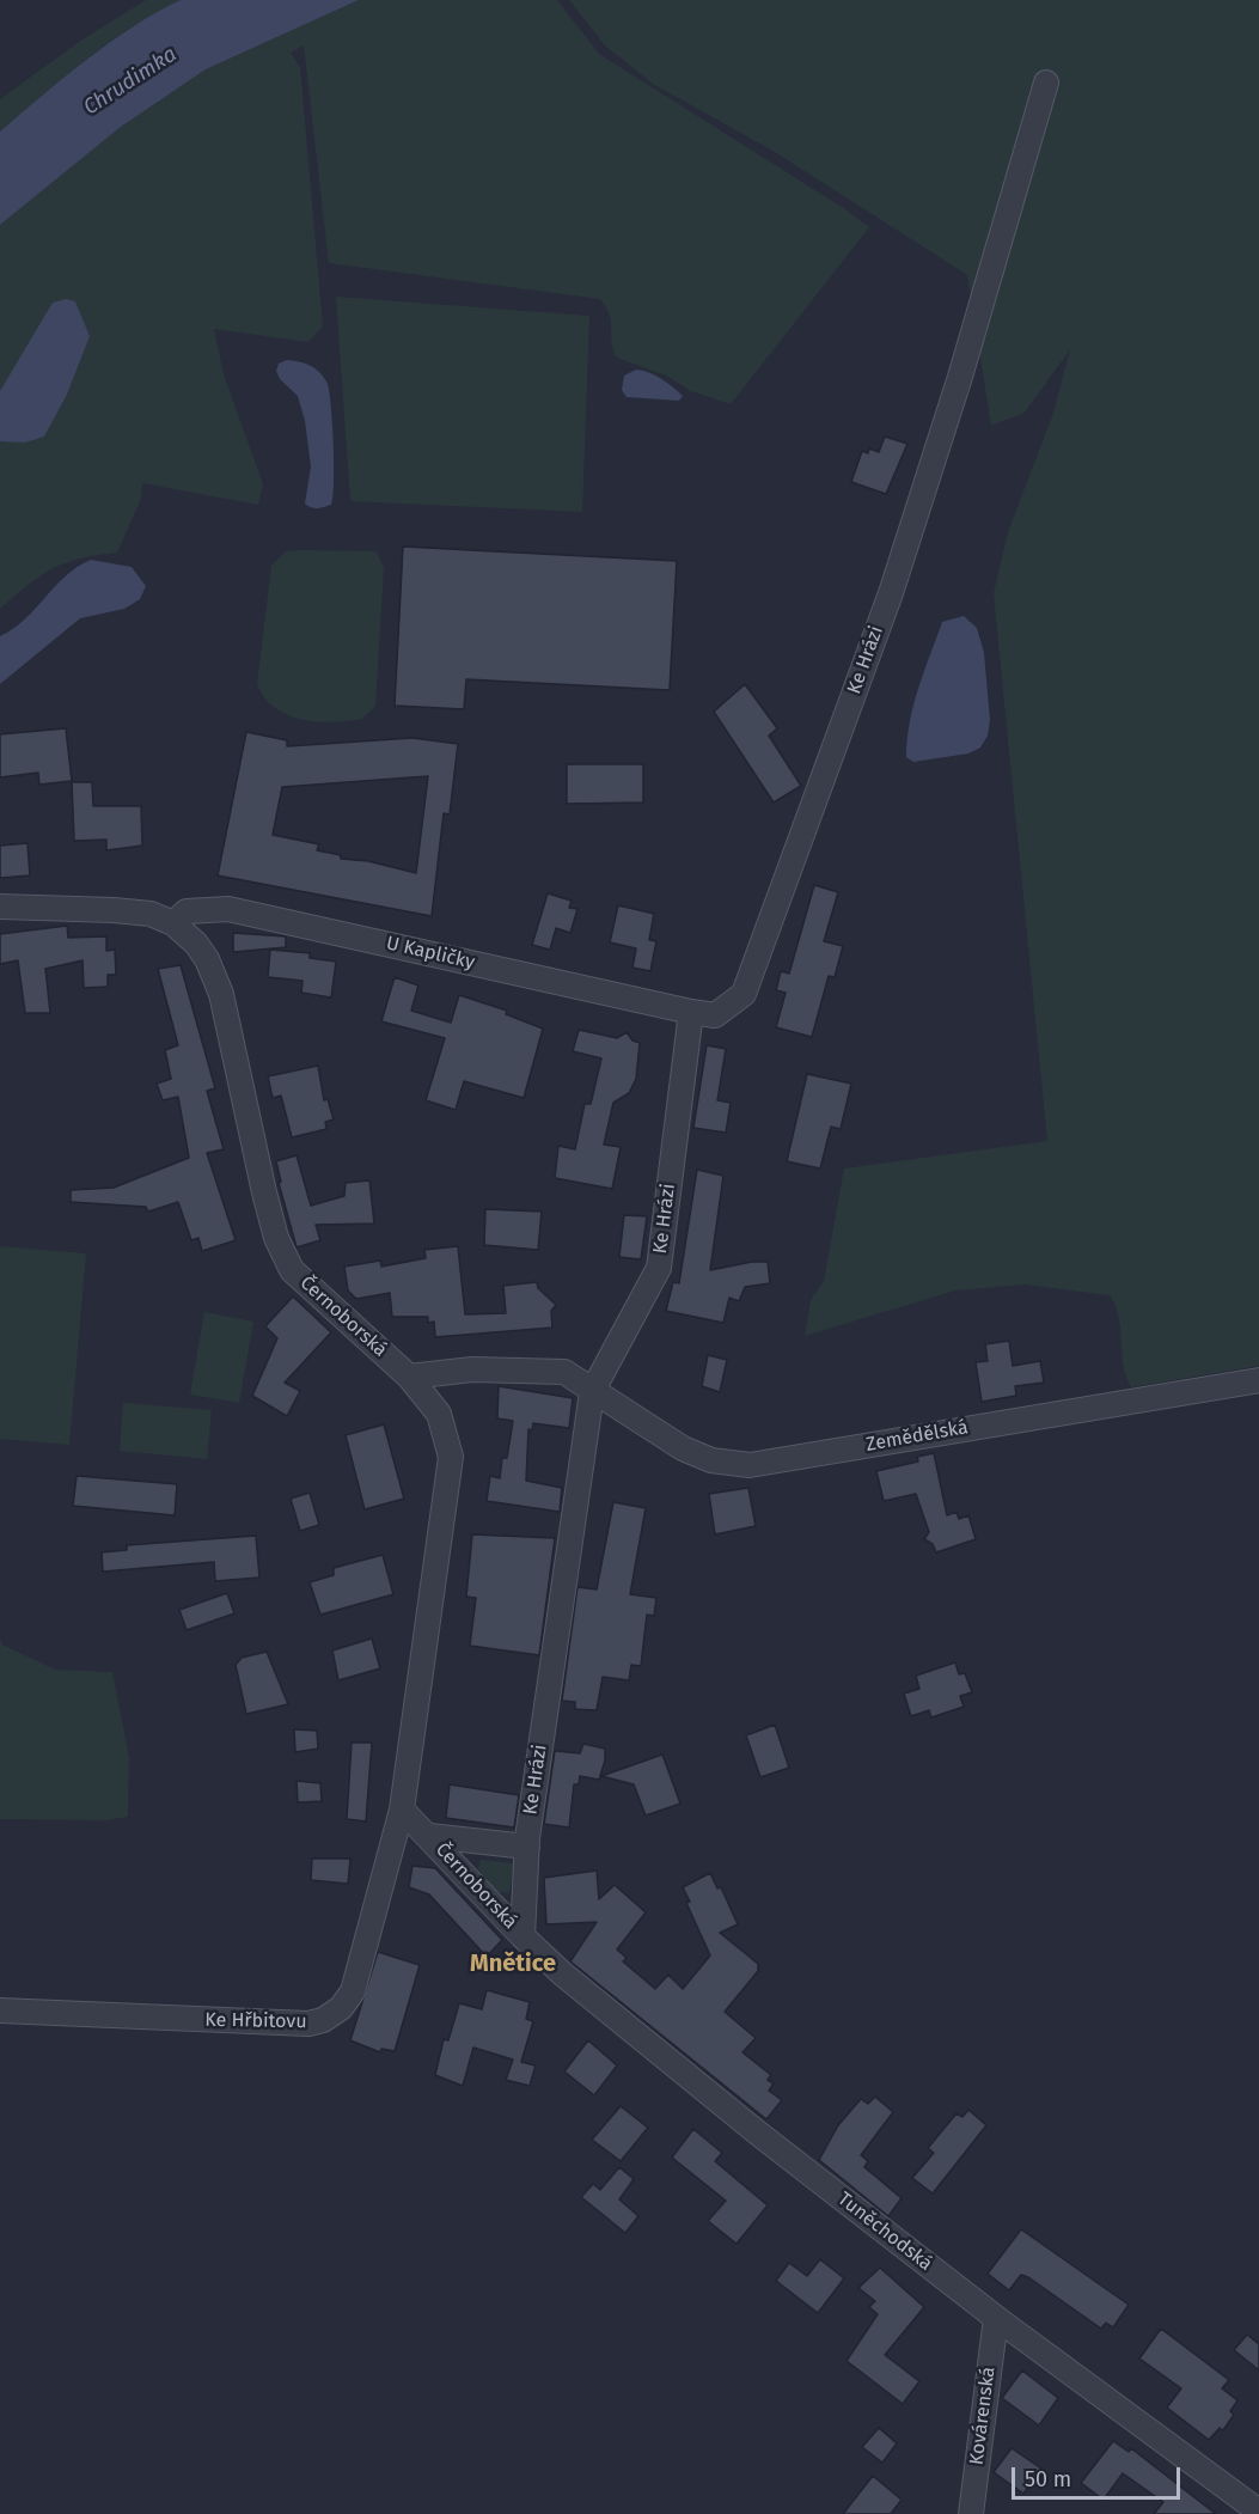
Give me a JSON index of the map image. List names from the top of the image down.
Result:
{
  "streets": {
    "street": [
      "Ke Hrázi",
      "U Kapličky",
      "Černoborská",
      "Zemědělská",
      "Ke Hřbitovu",
      "Tuněchodská",
      "Kovárenská"
    ]
  },
  "crossings": [
    ["Ke Hrázi", "U Kapličky"],
    ["Ke Hrázi", "Černoborská"],
    ["Ke Hrázi", "Zemědělská"],
    ["Ke Hrázi", "Tuněchodská"],
    ["U Kapličky", "Černoborská"],
    ["Černoborská", "Zemědělská"],
    ["Černoborská", "Ke Hřbitovu"],
    ["Černoborská", "Tuněchodská"],
    ["Tuněchodská", "Kovárenská"]
  ],
  "districts": ["Mnětice"],
  "water": ["Chrudimka"],
  "scale_bar": "50 m"
}
